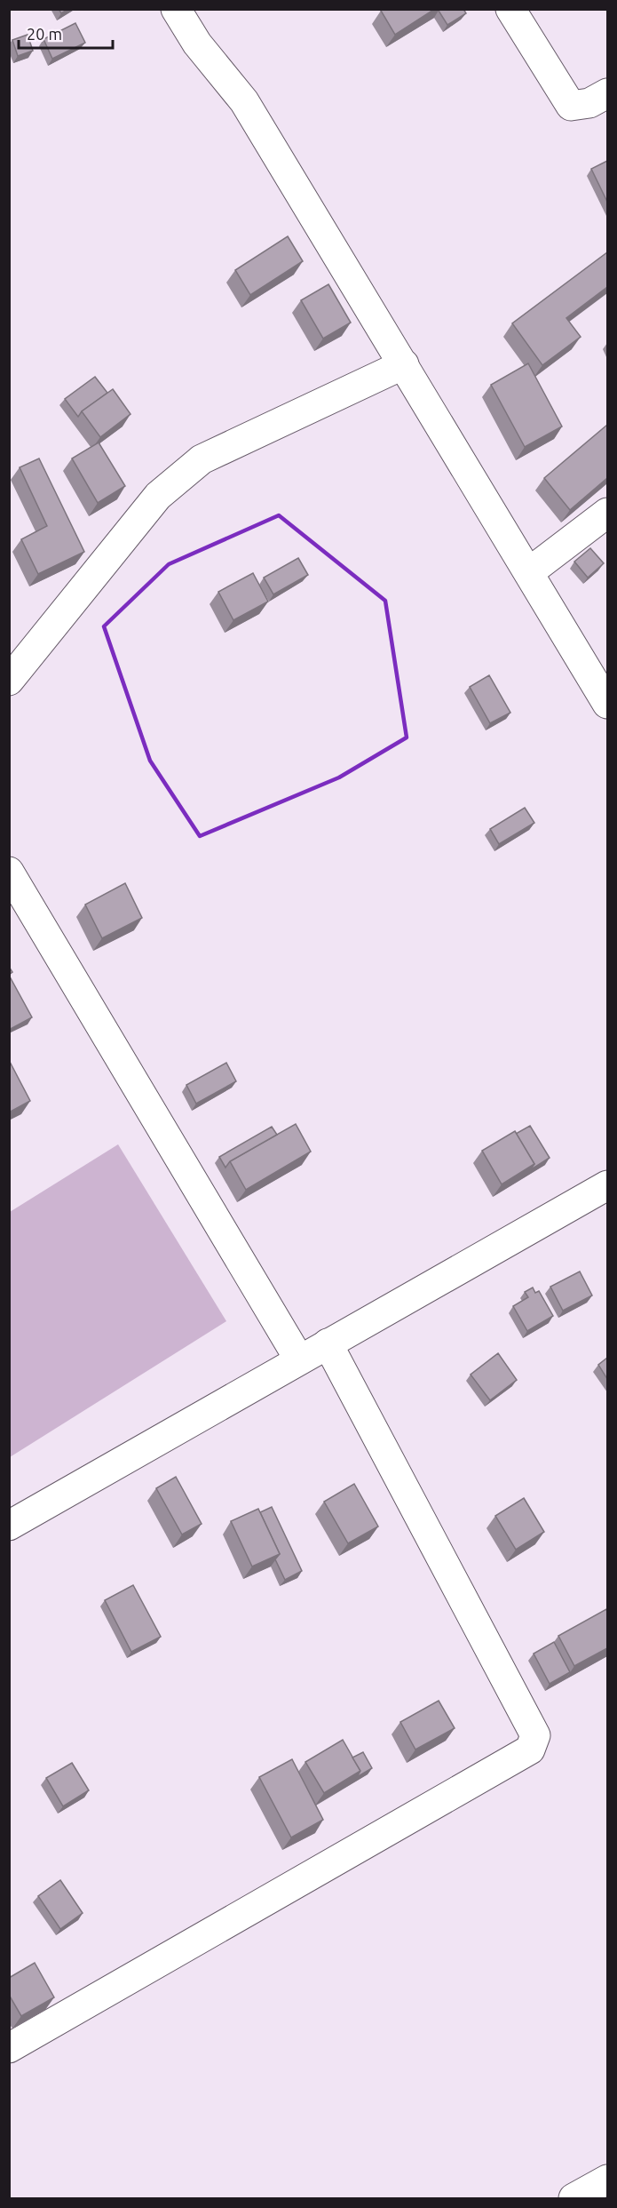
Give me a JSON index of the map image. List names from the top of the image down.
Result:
{
  "scale_bar": "20 m"
}
